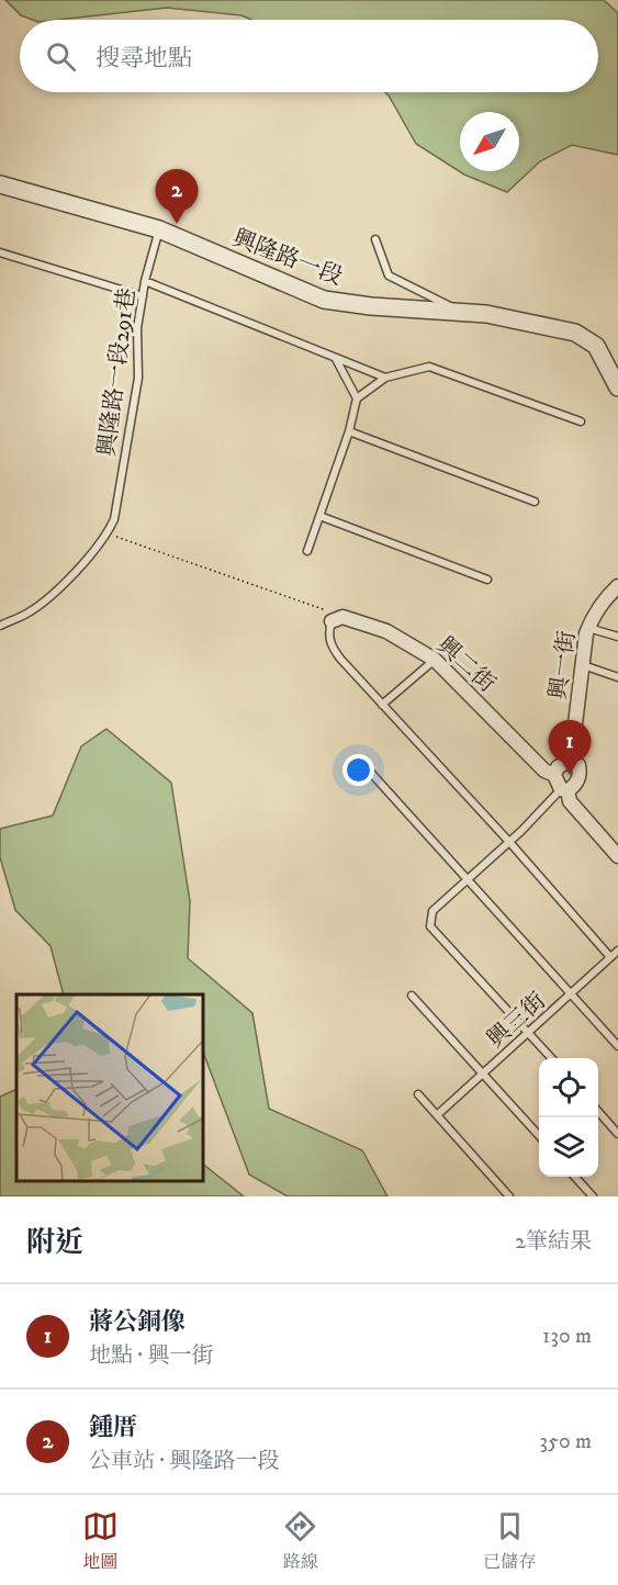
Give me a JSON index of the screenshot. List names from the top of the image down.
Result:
{
  "streets": {
    "street": ["興隆路一段", "興二街", "興一街"],
    "lane": ["興隆路一段291巷", "興三街"]
  },
  "crossings": [
    ["興隆路一段", "興隆路一段291巷"],
    ["興二街", "興一街"]
  ],
  "north": "bottom left",
  "page": {
    "search": "搜尋地點",
    "pins": ["2", "1"],
    "heading": ["附近", "2筆結果"],
    "list": [
      {
        "mark": "1",
        "name": "蔣公銅像",
        "note": "地點 · 興一街",
        "value": "130 m"
      },
      {
        "mark": "2",
        "name": "鍾厝",
        "note": "公車站 · 興隆路一段",
        "value": "350 m"
      }
    ],
    "nav": ["地圖", "路線", "已儲存"]
  }
}
